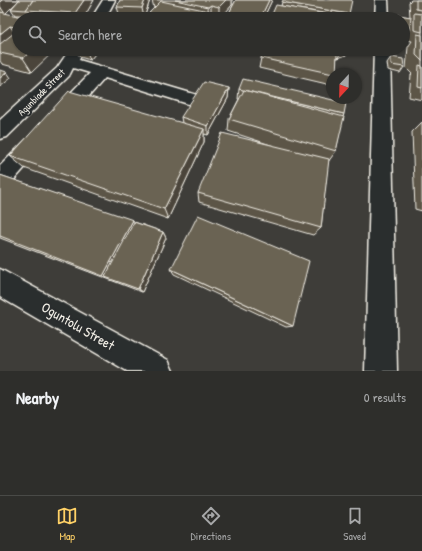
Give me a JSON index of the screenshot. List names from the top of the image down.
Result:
{
  "streets": {
    "street": ["Agunbiade Street", "Oguntolu Street"]
  },
  "north": "bottom",
  "page": {
    "search": "Search here",
    "heading": ["Nearby", "0 results"],
    "nav": ["Map", "Directions", "Saved"]
  }
}
